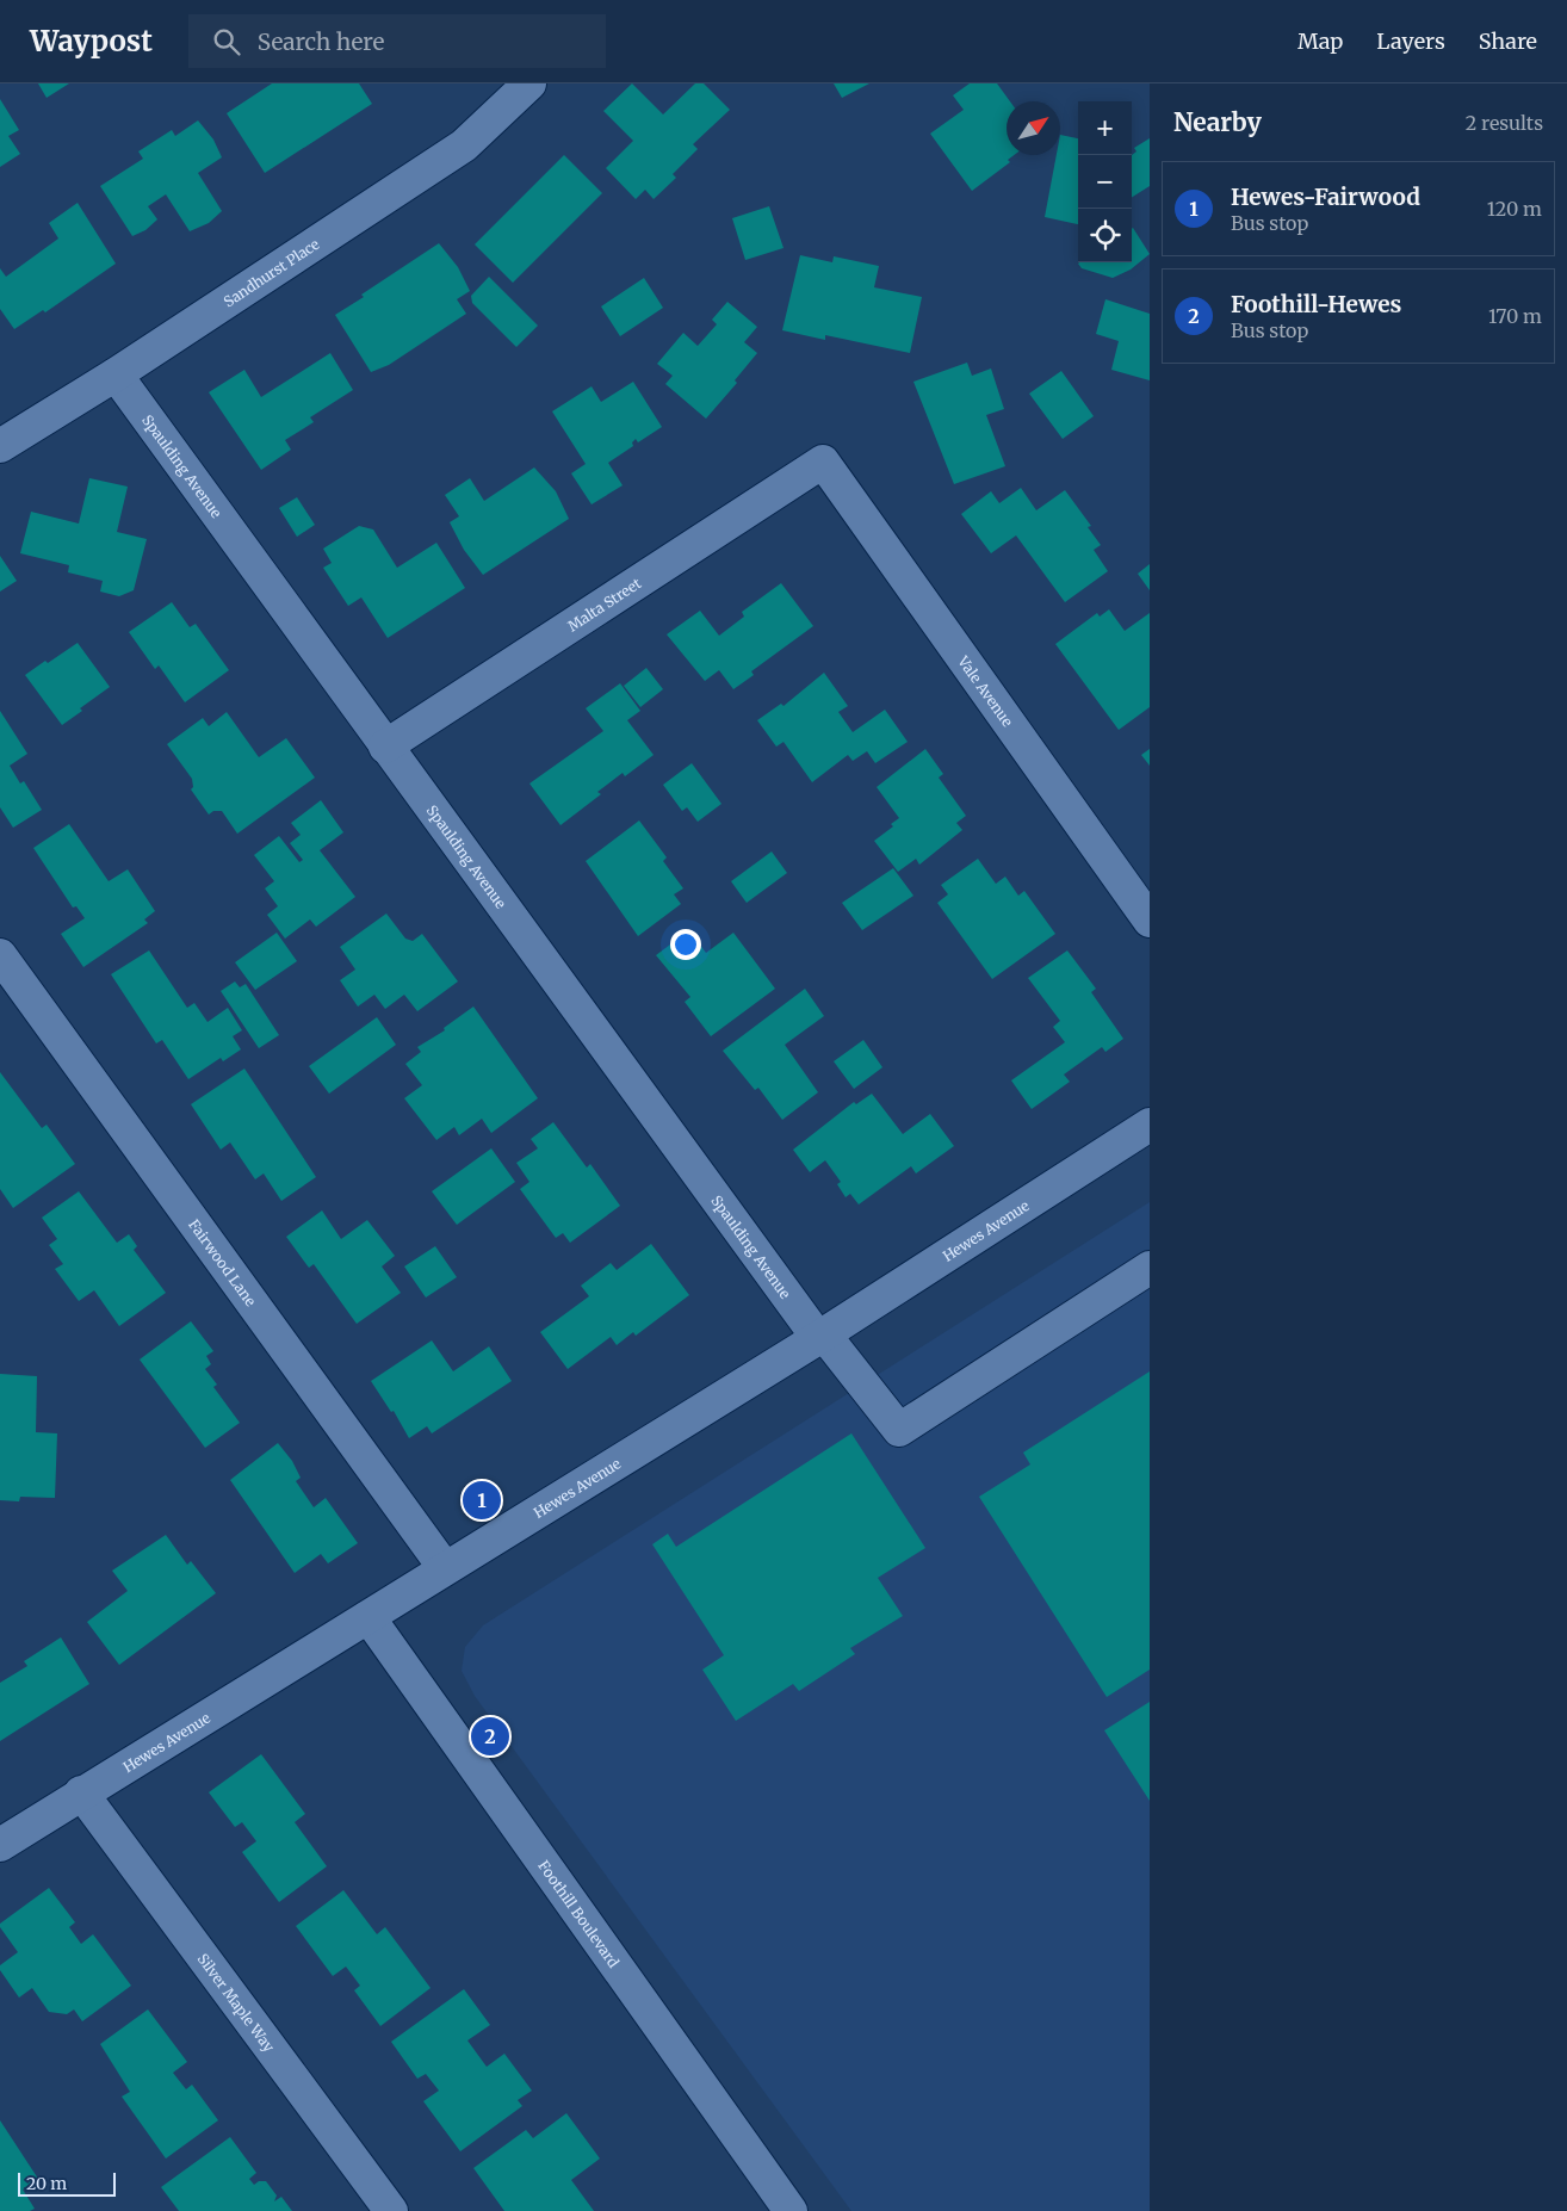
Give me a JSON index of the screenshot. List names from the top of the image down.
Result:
{
  "streets": {
    "street": [
      "Sandhurst Place",
      "Spaulding Avenue",
      "Malta Street",
      "Vale Avenue",
      "Hewes Avenue",
      "Fairwood Lane",
      "Foothill Boulevard",
      "Silver Maple Way"
    ]
  },
  "crossings": [
    ["Sandhurst Place", "Spaulding Avenue"],
    ["Spaulding Avenue", "Malta Street"],
    ["Spaulding Avenue", "Hewes Avenue"],
    ["Malta Street", "Vale Avenue"],
    ["Hewes Avenue", "Fairwood Lane"],
    ["Hewes Avenue", "Foothill Boulevard"],
    ["Hewes Avenue", "Silver Maple Way"]
  ],
  "scale_bar": "20 m",
  "north": "top right",
  "page": {
    "header": "Waypost",
    "search": "Search here",
    "nav": ["Map", "Layers", "Share"],
    "heading": ["Nearby", "2 results"],
    "map_buttons": ["+", "−"],
    "list": [
      {
        "mark": "1",
        "name": "Hewes-Fairwood",
        "note": "Bus stop",
        "value": "120 m"
      },
      {
        "mark": "2",
        "name": "Foothill-Hewes",
        "note": "Bus stop",
        "value": "170 m"
      }
    ],
    "pins": ["1", "2"],
    "scale": "20 m"
  }
}
